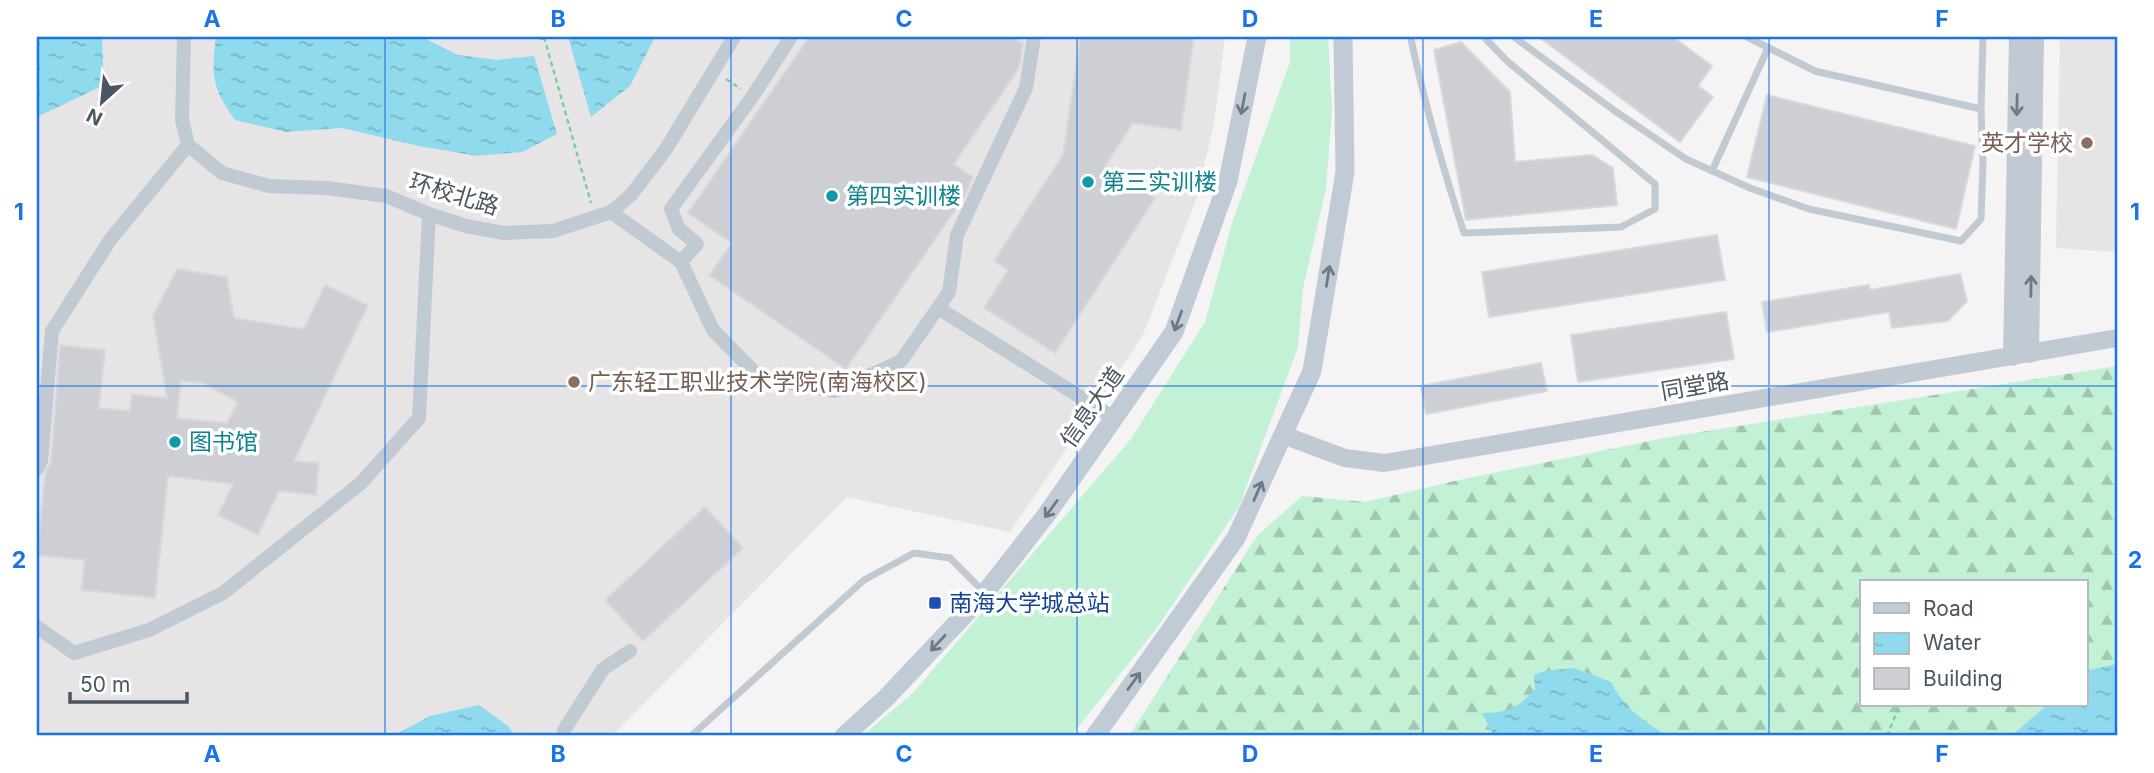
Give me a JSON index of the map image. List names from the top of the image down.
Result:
{
  "streets": {
    "main road": ["信息大道"],
    "street": ["环校北路", "同堂路"]
  },
  "places": {
    "other": [
      "英才学校",
      "第三实训楼",
      "第四实训楼",
      "广东轻工职业技术学院(南海校区)",
      "图书馆"
    ],
    "transit": ["南海大学城总站"]
  },
  "legend": ["Road", "Water", "Building"],
  "scale_bar": "50 m",
  "north": "bottom left",
  "grid": {
    "columns": [
      "A",
      "B",
      "C",
      "D",
      "E",
      "F"
    ],
    "rows": ["1", "2"]
  }
}
